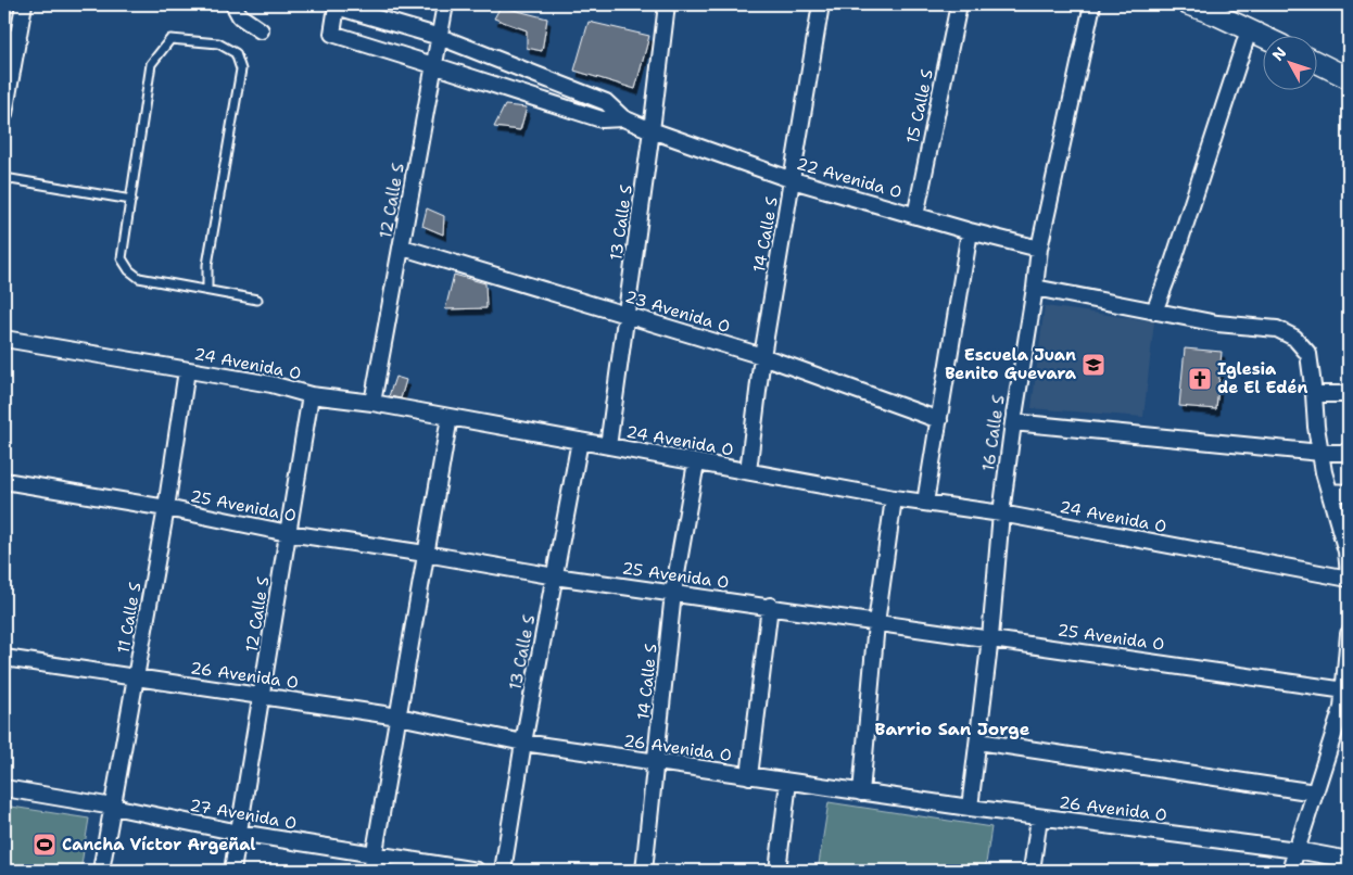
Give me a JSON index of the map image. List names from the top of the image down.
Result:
{
  "streets": {
    "street": [
      "15 Calle S",
      "22 Avenida O",
      "12 Calle S",
      "13 Calle S",
      "14 Calle S",
      "23 Avenida O",
      "24 Avenida O",
      "16 Calle S",
      "25 Avenida O",
      "11 Calle S",
      "26 Avenida O",
      "27 Avenida O"
    ]
  },
  "crossings": [
    ["15 Calle S", "22 Avenida O"],
    ["22 Avenida O", "13 Calle S"],
    ["22 Avenida O", "14 Calle S"],
    ["22 Avenida O", "16 Calle S"],
    ["12 Calle S", "23 Avenida O"],
    ["12 Calle S", "24 Avenida O"],
    ["12 Calle S", "25 Avenida O"],
    ["12 Calle S", "26 Avenida O"],
    ["12 Calle S", "27 Avenida O"],
    ["13 Calle S", "23 Avenida O"],
    ["13 Calle S", "24 Avenida O"],
    ["13 Calle S", "25 Avenida O"],
    ["13 Calle S", "26 Avenida O"],
    ["14 Calle S", "23 Avenida O"],
    ["14 Calle S", "24 Avenida O"],
    ["14 Calle S", "25 Avenida O"],
    ["14 Calle S", "26 Avenida O"],
    ["24 Avenida O", "16 Calle S"],
    ["24 Avenida O", "11 Calle S"],
    ["16 Calle S", "25 Avenida O"],
    ["16 Calle S", "26 Avenida O"],
    ["25 Avenida O", "11 Calle S"],
    ["11 Calle S", "26 Avenida O"],
    ["11 Calle S", "27 Avenida O"]
  ],
  "districts": ["Barrio San Jorge"],
  "places": {
    "school or university": ["Escuela Juan Benito Guevara"],
    "church": ["Iglesia de El Edén"],
    "sports": ["Cancha Víctor Argeñal"]
  },
  "north": "top left"
}
